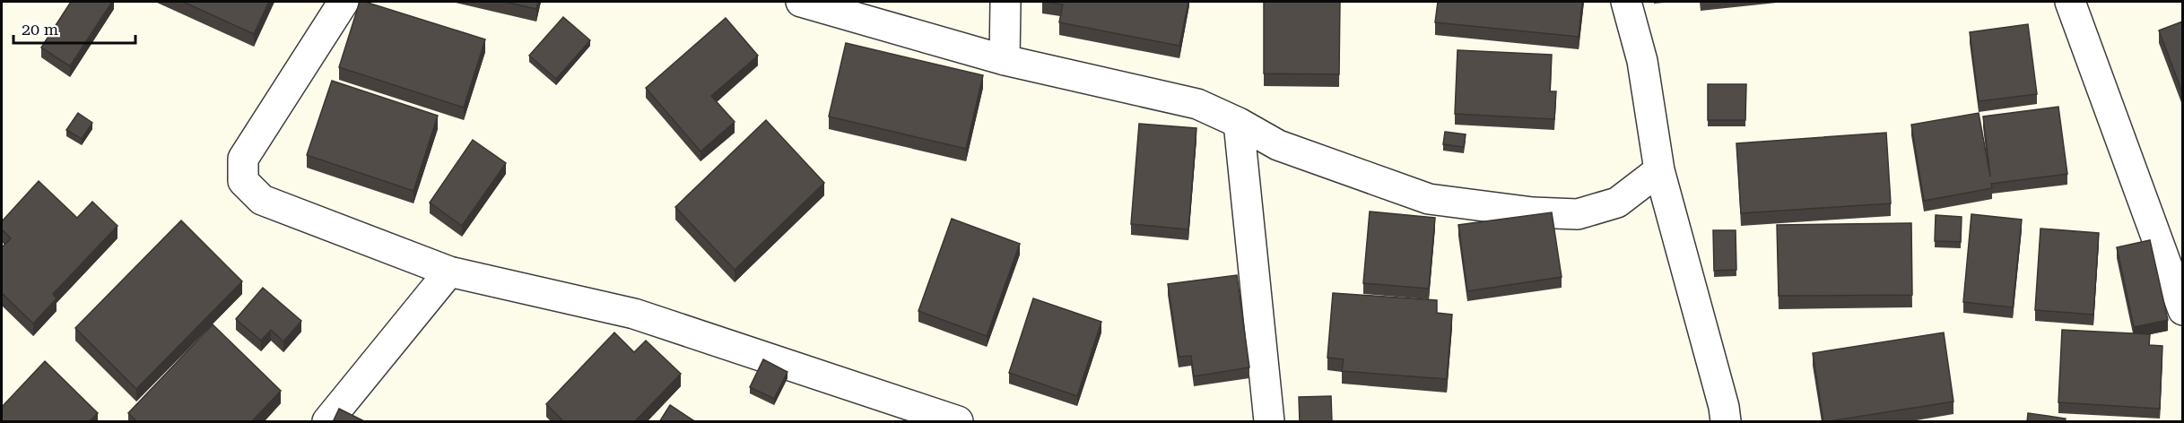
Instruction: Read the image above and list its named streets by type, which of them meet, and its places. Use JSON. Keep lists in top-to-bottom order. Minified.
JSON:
{"scale_bar":"20 m"}
